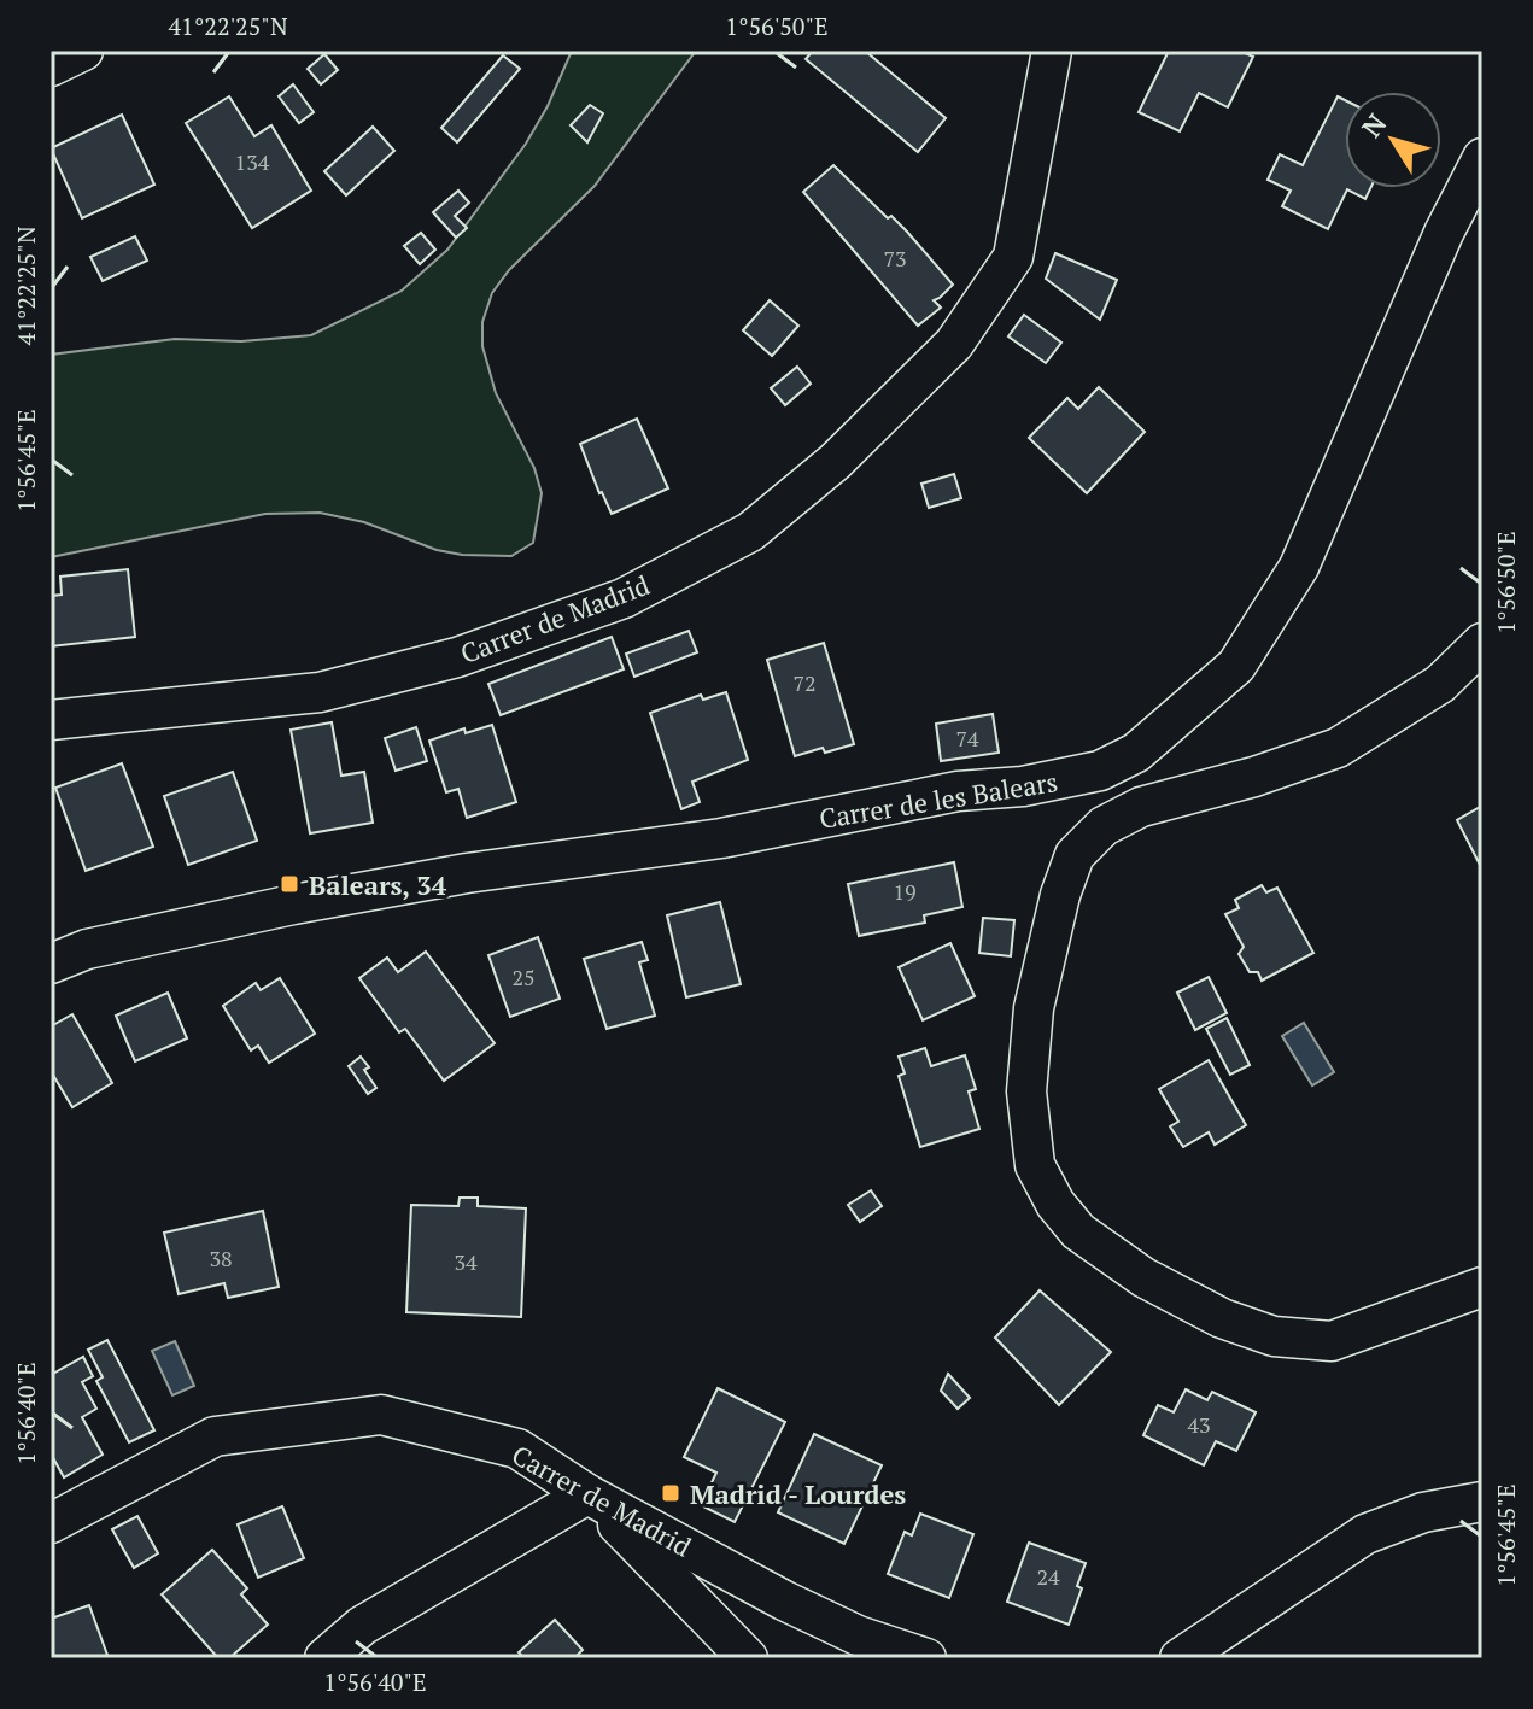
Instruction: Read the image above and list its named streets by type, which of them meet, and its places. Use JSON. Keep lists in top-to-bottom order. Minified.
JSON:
{"streets":{"street":["Carrer de Madrid","Carrer de les Balears"]},"places":{"transit":["Balears, 34","Madrid - Lourdes"]},"house_numbers":["134","73","72","74","19","25","38","34","43","24"],"north":"top left","coordinates":["41°22'25\"N","1°56'50\"E","1°56'45\"E","1°56'40\"E"]}
